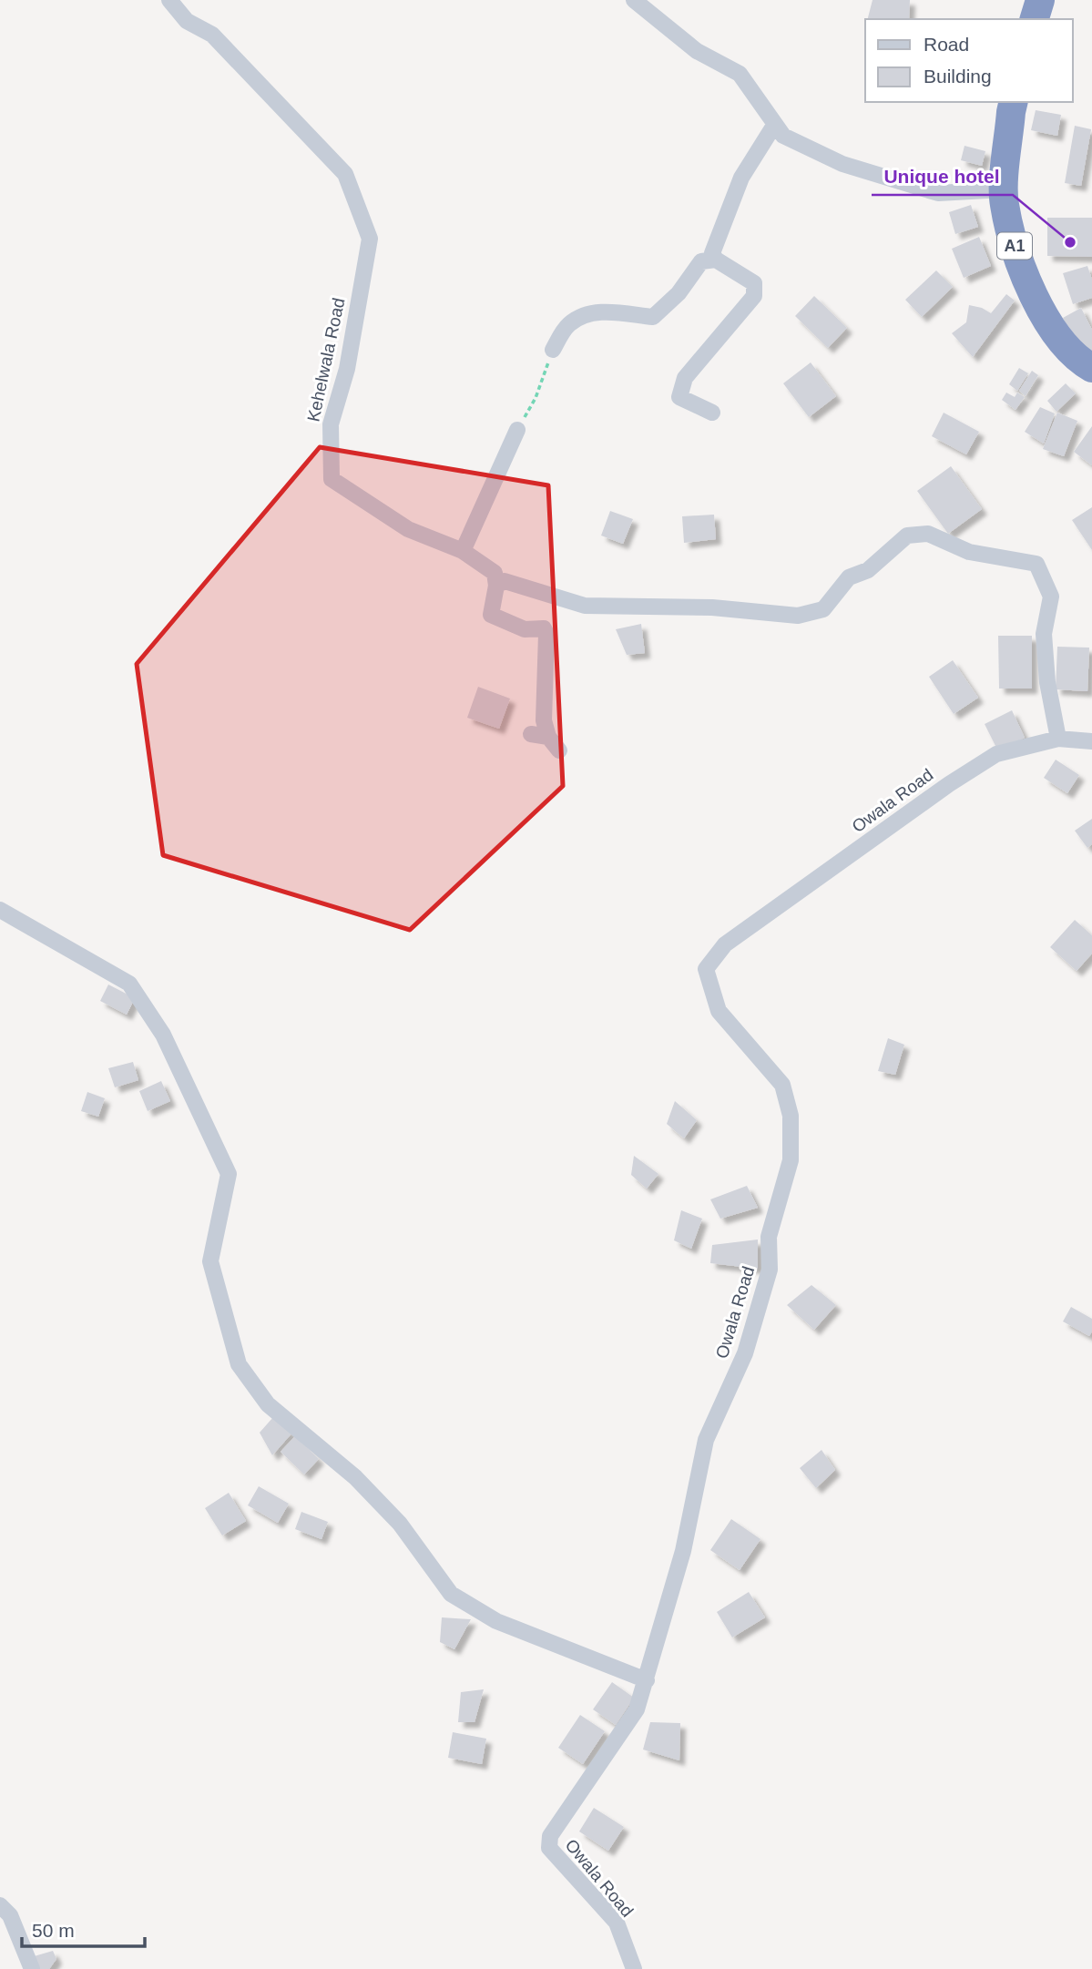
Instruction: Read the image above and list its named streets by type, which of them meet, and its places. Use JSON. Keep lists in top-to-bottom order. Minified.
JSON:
{"streets":{"highway":["A1"],"street":["Kehelwala Road","Owala Road"]},"places":["Unique hotel"],"legend":["Road","Building"],"scale_bar":"50 m"}
